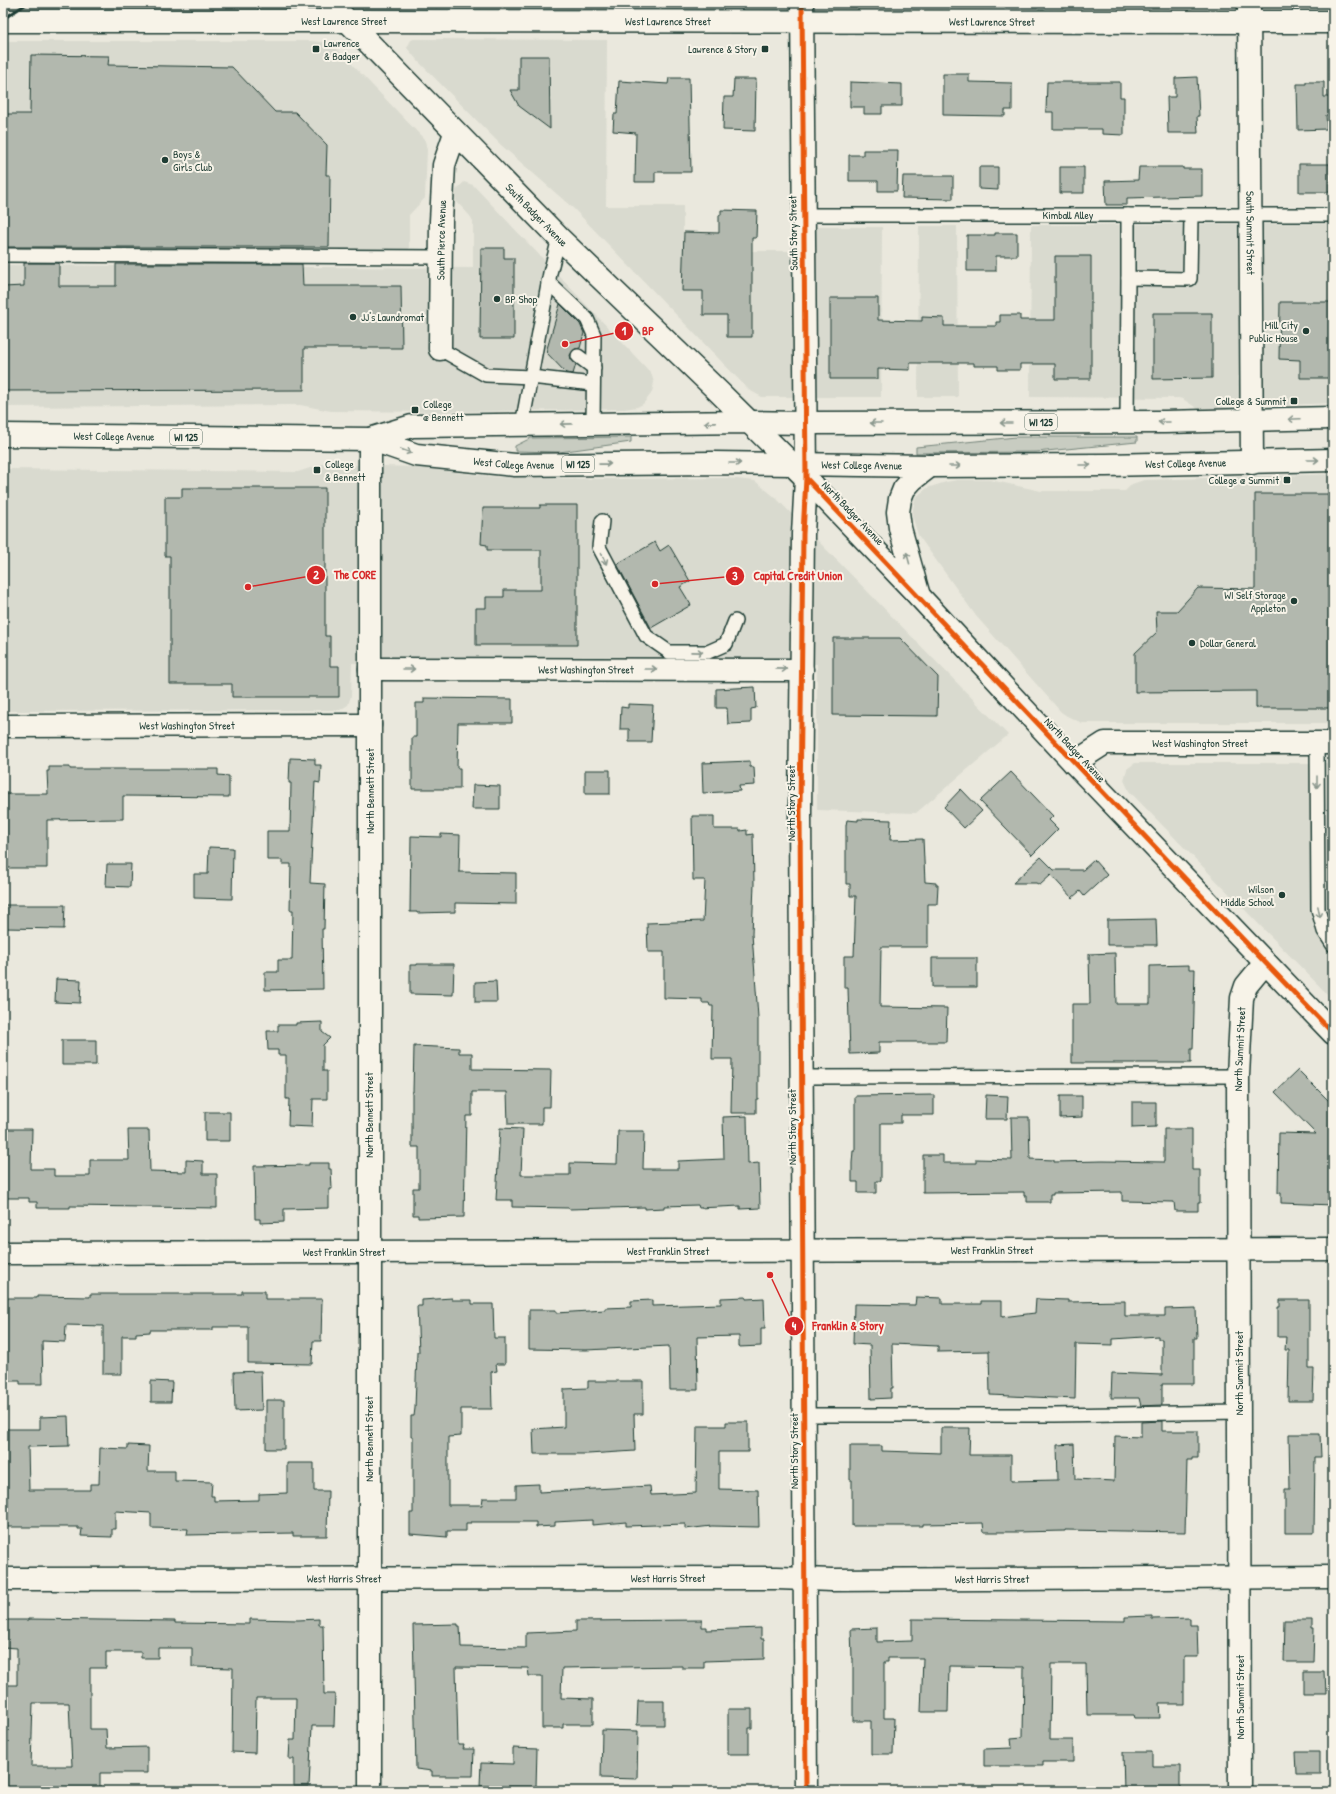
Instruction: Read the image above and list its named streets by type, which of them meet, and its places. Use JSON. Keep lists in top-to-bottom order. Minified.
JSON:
{"streets":{"street":["West Lawrence Street","South Badger Avenue","South Story Street","South Summit Street","South Pierce Avenue","WI 125","West College Avenue","North Badger Avenue","West Washington Street","North Bennett Street","North Story Street","North Summit Street","West Franklin Street","West Harris Street"],"lane":["Kimball Alley"]},"crossings":[["West Lawrence Street","South Badger Avenue"],["West Lawrence Street","South Story Street"],["West Lawrence Street","South Summit Street"],["South Badger Avenue","South Story Street"],["South Badger Avenue","South Pierce Avenue"],["South Badger Avenue","West College Avenue"],["South Badger Avenue","North Badger Avenue"],["South Badger Avenue","North Story Street"],["Kimball Alley","South Story Street"],["Kimball Alley","South Summit Street"],["South Story Street","West College Avenue"],["South Story Street","North Badger Avenue"],["South Story Street","North Story Street"],["South Summit Street","West College Avenue"],["West College Avenue","North Badger Avenue"],["West College Avenue","North Bennett Street"],["West College Avenue","North Story Street"],["North Badger Avenue","West Washington Street"],["North Badger Avenue","North Story Street"],["North Badger Avenue","North Summit Street"],["West Washington Street","North Bennett Street"],["West Washington Street","North Story Street"],["North Bennett Street","West Franklin Street"],["North Bennett Street","West Harris Street"],["North Story Street","West Franklin Street"],["North Story Street","West Harris Street"],["North Summit Street","West Franklin Street"],["North Summit Street","West Harris Street"]],"one_way":["West Washington Street"],"places":{"transit":["Lawrence & Badger","Lawrence & Story","College & Summit","College @ Bennett","College & Bennett","College @ Summit"],"other":["Boys & Girls Club","BP Shop","JJ's Laundromat","Mill City Public House","BP","Capital Credit Union","The CORE","WI Self Storage Appleton","Dollar General","Wilson Middle School","Franklin & Story"]}}
